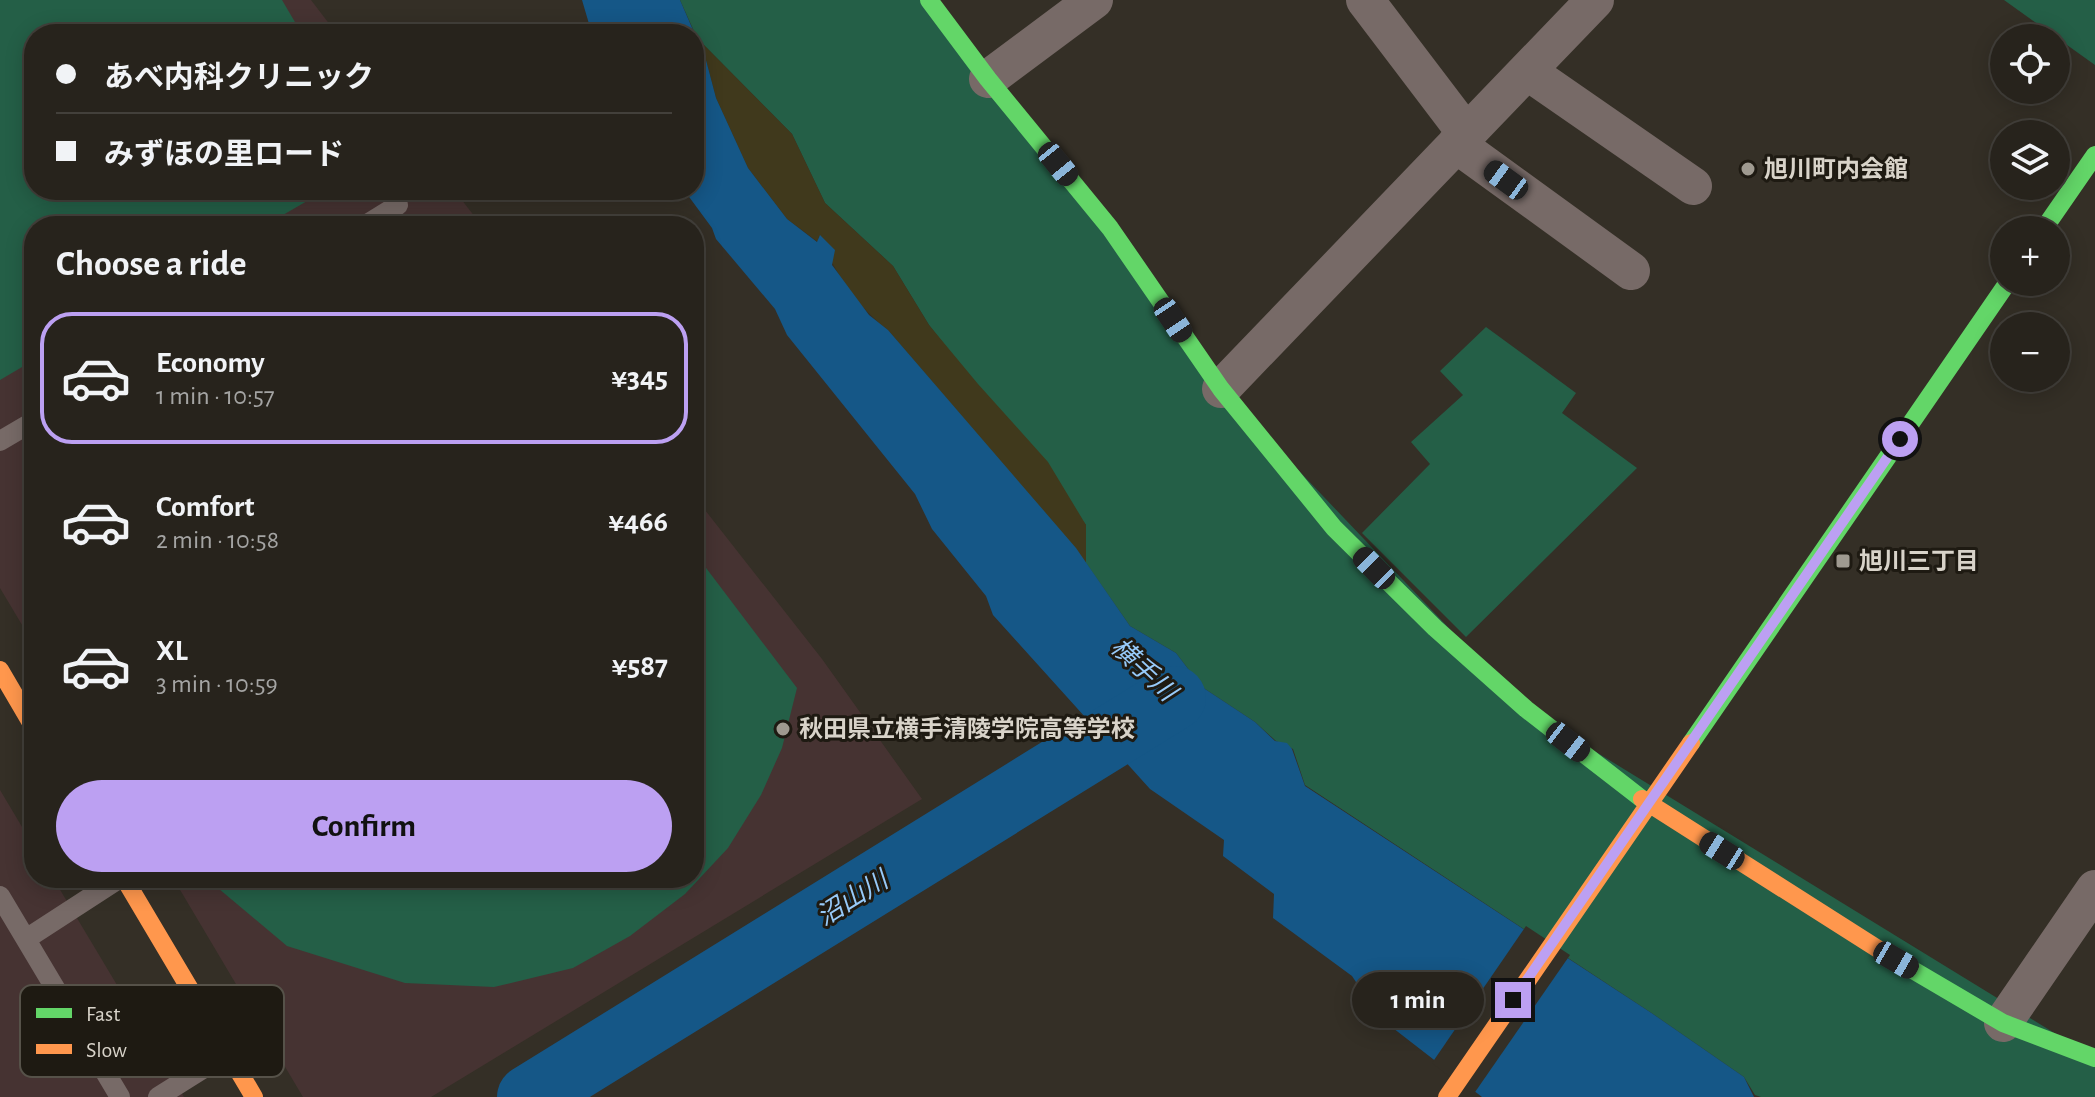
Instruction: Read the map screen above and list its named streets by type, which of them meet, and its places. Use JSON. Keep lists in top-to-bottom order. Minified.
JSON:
{"water":["横手川","沼山川"],"places":{"other":["旭川町内会館","秋田県立横手清陵学院高等学校"],"transit":["旭川三丁目"]},"legend":["Fast","Slow"],"page":{"map_buttons":["+","−"],"banner":["あべ内科クリニック","みずほの里ロード"],"heading":"Choose a ride","list":[{"name":"Economy","note":"1 min · 10:57","value":"¥345"},{"name":"Comfort","note":"2 min · 10:58","value":"¥466"},{"name":"XL","note":"3 min · 10:59","value":"¥587"}],"buttons":"Confirm","bubble":"1 min"}}
